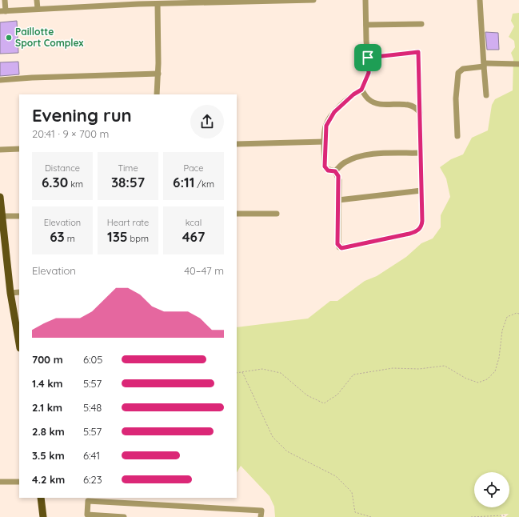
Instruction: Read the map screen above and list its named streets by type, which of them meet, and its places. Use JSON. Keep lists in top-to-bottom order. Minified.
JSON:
{"places":["Paillotte Sport Complex"],"page":{"heading":["Evening run","20:41 · 9 × 700 m"],"stats":[["Distance","6.30 km"],["Time","38:57"],["Pace","6:11 /km"],["Elevation","63 m"],["Heart rate","135 bpm"],["kcal","467"]],"chart":["Elevation","40–47 m"],"list":[{"name":"700 m","note":"6:05"},{"name":"1.4 km","note":"5:57"},{"name":"2.1 km","note":"5:48"},{"name":"2.8 km","note":"5:57"},{"name":"3.5 km","note":"6:41"},{"name":"4.2 km","note":"6:23"}]}}
